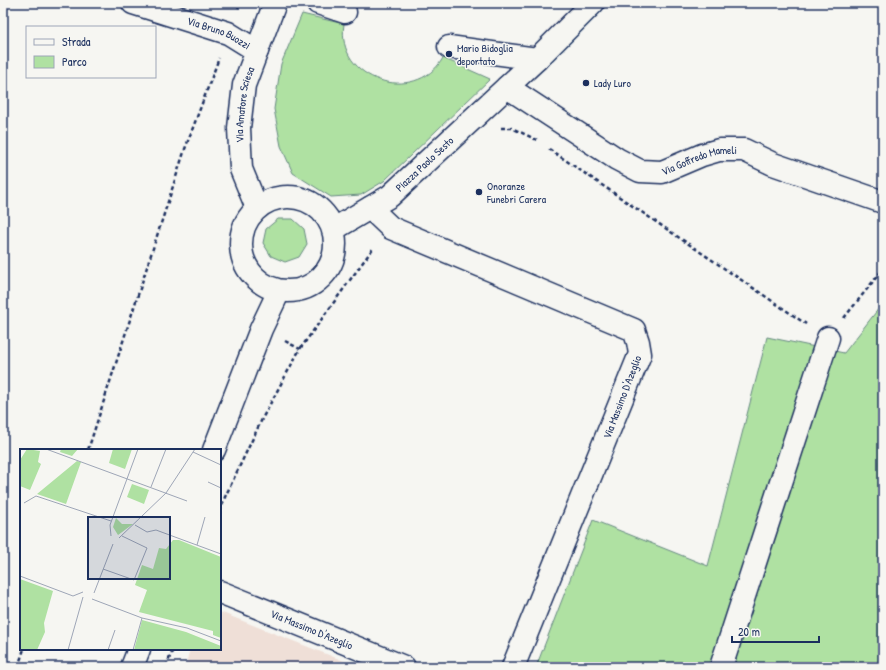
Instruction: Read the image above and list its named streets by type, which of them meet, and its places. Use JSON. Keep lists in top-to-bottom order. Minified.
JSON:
{"streets":{"street":["Via Bruno Buozzi","Via Amatore Sciesa","Via Goffredo Mameli","Piazza Paolo Sesto","Via Massimo D'Azeglio"]},"crossings":[["Via Bruno Buozzi","Via Amatore Sciesa"],["Via Amatore Sciesa","Piazza Paolo Sesto"],["Via Goffredo Mameli","Piazza Paolo Sesto"],["Piazza Paolo Sesto","Via Massimo D'Azeglio"]],"places":["Mario Bidoglia deportato","Lady Luro","Onoranze Funebri Carera"],"legend":["Strada","Parco"],"scale_bar":"20 m"}
